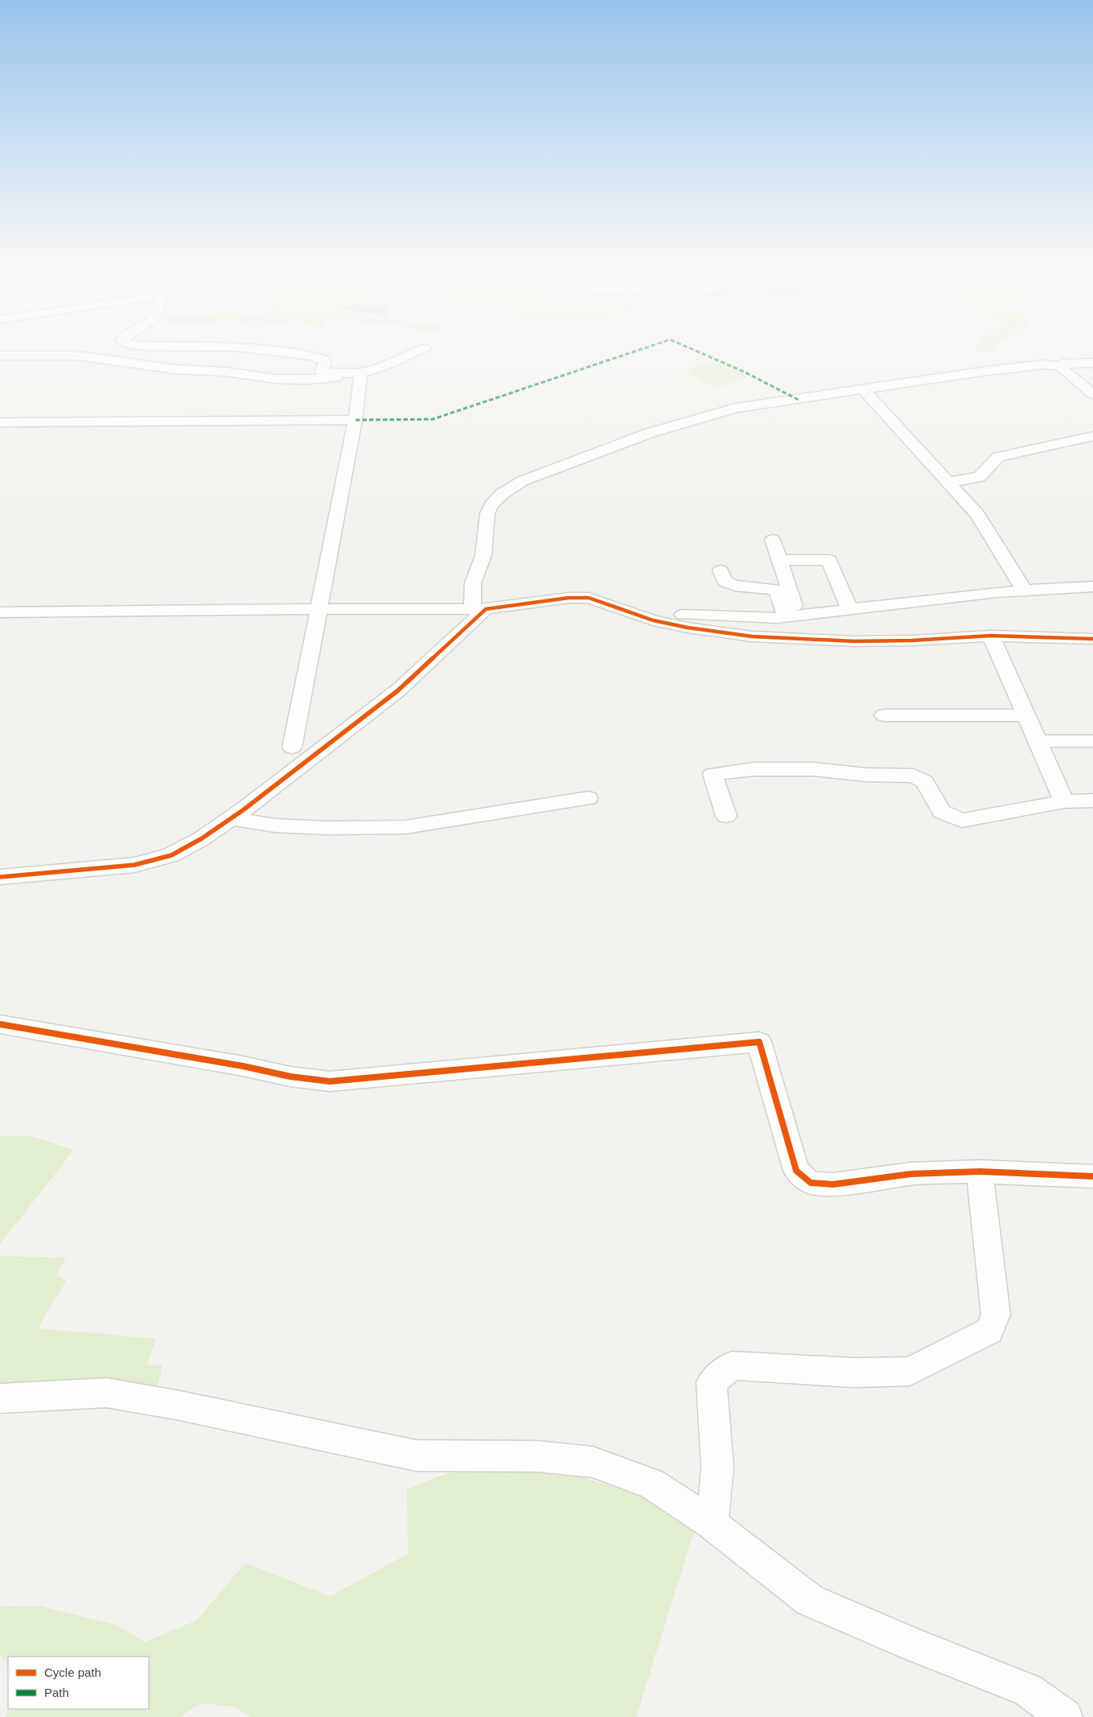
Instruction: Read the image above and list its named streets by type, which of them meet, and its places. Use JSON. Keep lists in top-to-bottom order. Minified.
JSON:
{"legend":["Cycle path","Path"]}
